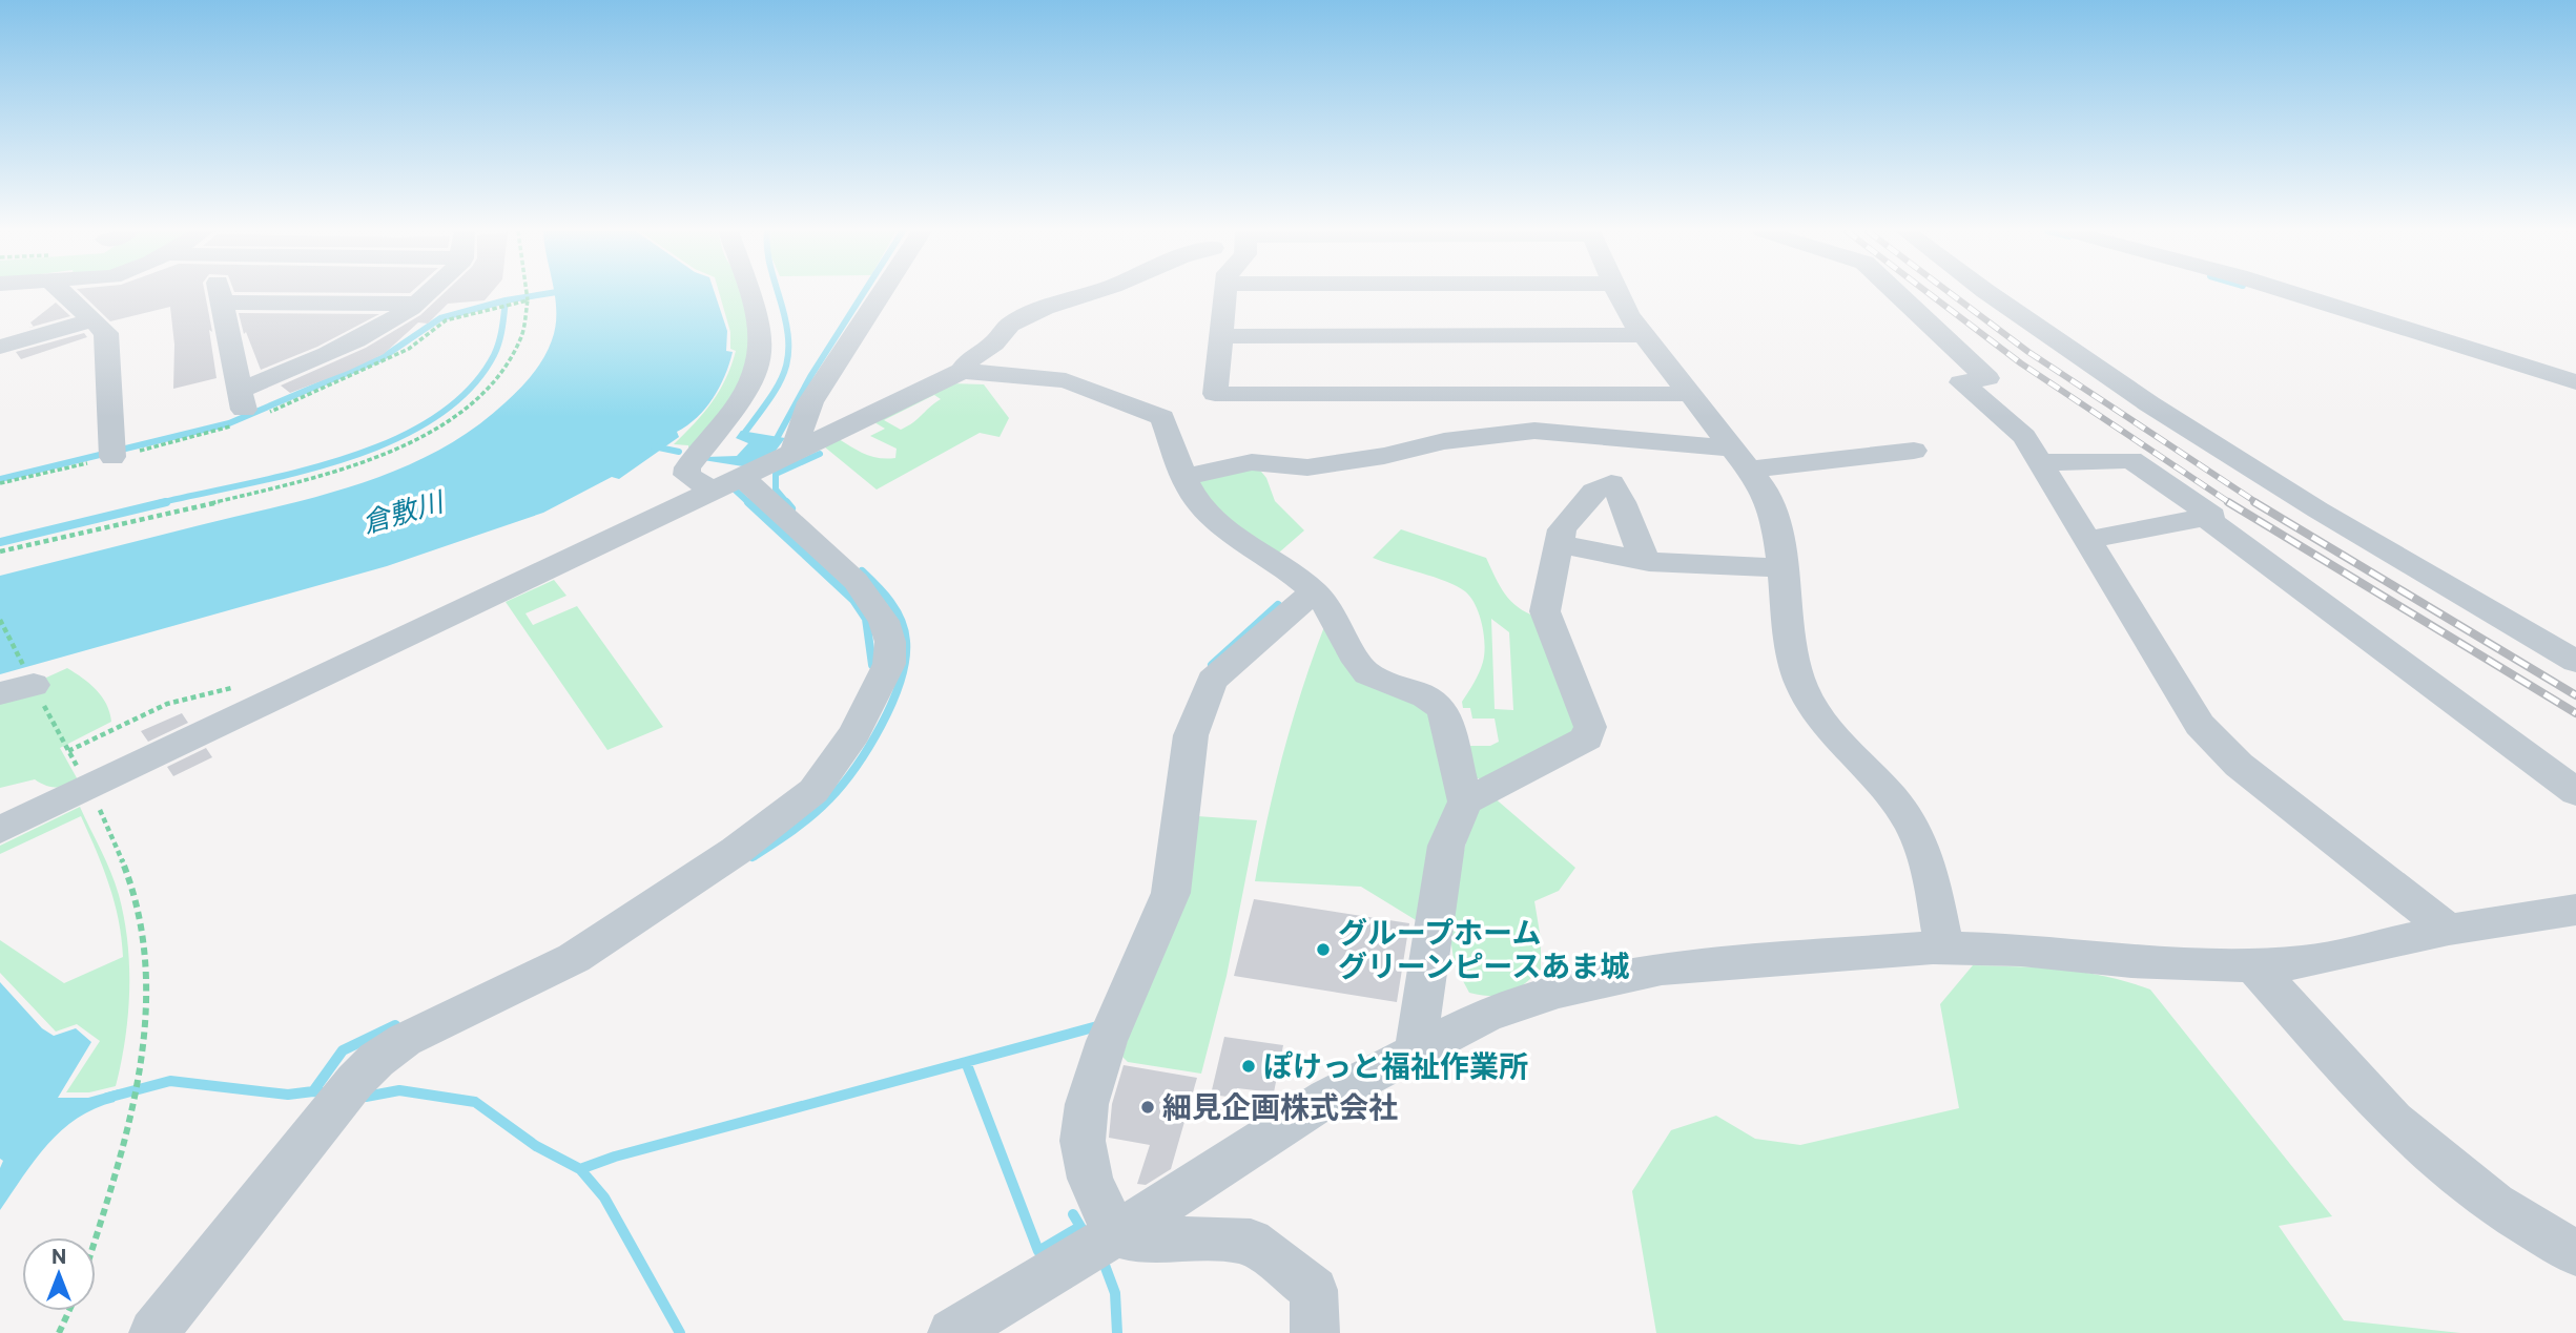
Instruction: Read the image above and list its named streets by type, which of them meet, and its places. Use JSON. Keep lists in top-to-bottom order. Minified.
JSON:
{"water":["倉敷川"],"places":["グループホーム グリーンピースあま城","ぽけっと福祉作業所","細見企画株式会社"],"north":"top"}
